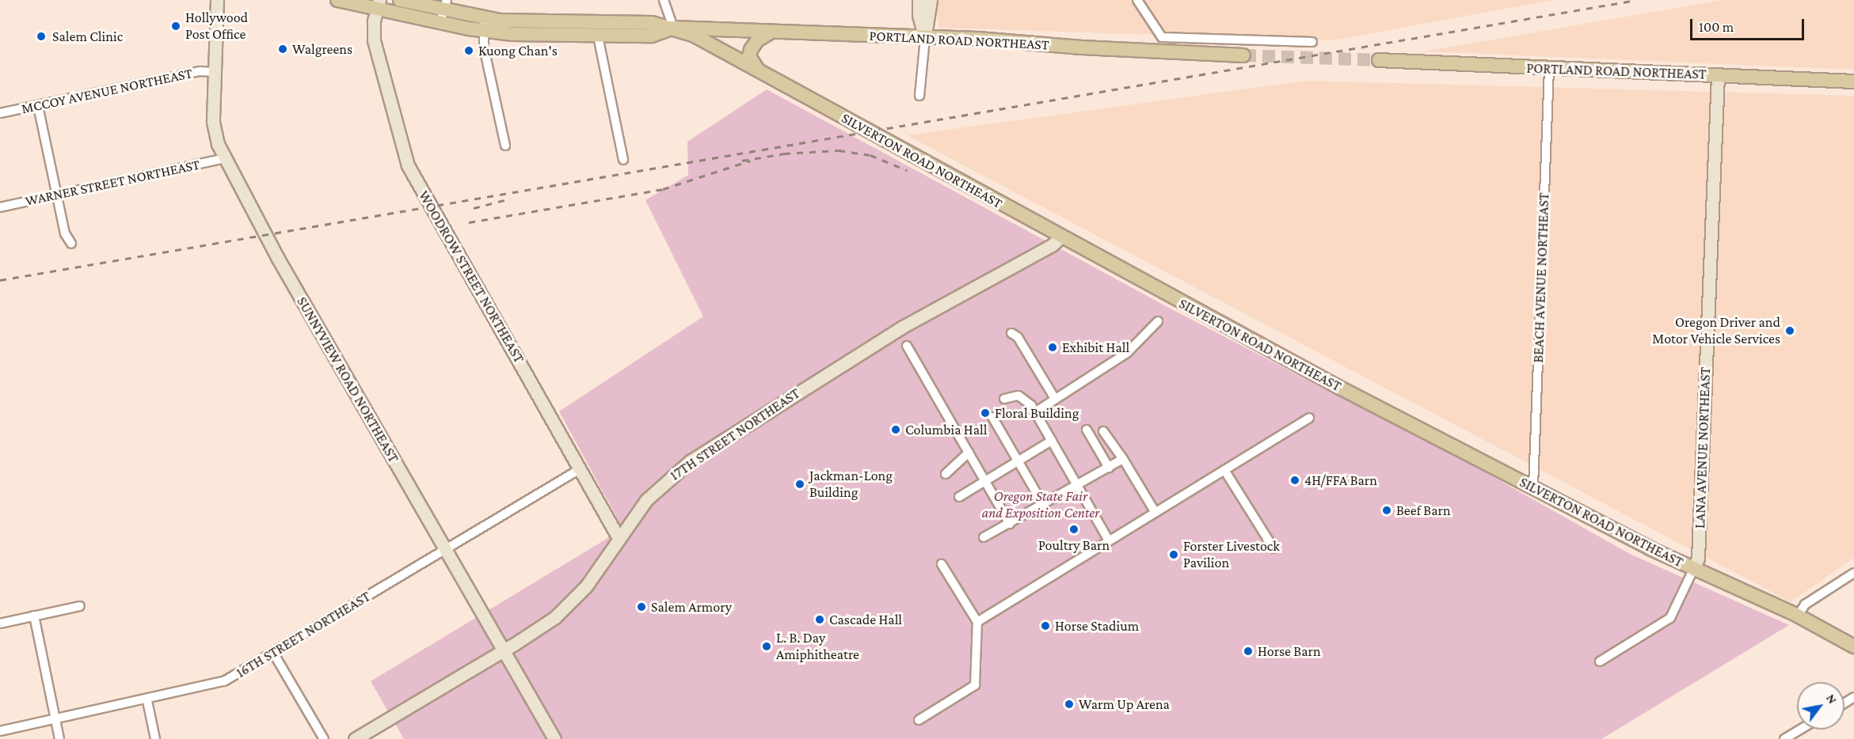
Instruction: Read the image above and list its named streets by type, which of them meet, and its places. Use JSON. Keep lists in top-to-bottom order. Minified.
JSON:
{"streets":{"main road":["PORTLAND ROAD NORTHEAST","SILVERTON ROAD NORTHEAST","WOODROW STREET NORTHEAST","SUNNYVIEW ROAD NORTHEAST","17TH STREET NORTHEAST","LANA AVENUE NORTHEAST"],"street":["MCCOY AVENUE NORTHEAST","WARNER STREET NORTHEAST","BEACH AVENUE NORTHEAST","16TH STREET NORTHEAST"]},"crossings":[["PORTLAND ROAD NORTHEAST","SILVERTON ROAD NORTHEAST"],["PORTLAND ROAD NORTHEAST","BEACH AVENUE NORTHEAST"],["PORTLAND ROAD NORTHEAST","LANA AVENUE NORTHEAST"],["MCCOY AVENUE NORTHEAST","SUNNYVIEW ROAD NORTHEAST"],["SILVERTON ROAD NORTHEAST","BEACH AVENUE NORTHEAST"],["SILVERTON ROAD NORTHEAST","17TH STREET NORTHEAST"],["SILVERTON ROAD NORTHEAST","LANA AVENUE NORTHEAST"],["WARNER STREET NORTHEAST","SUNNYVIEW ROAD NORTHEAST"],["WOODROW STREET NORTHEAST","17TH STREET NORTHEAST"],["WOODROW STREET NORTHEAST","16TH STREET NORTHEAST"],["SUNNYVIEW ROAD NORTHEAST","17TH STREET NORTHEAST"],["SUNNYVIEW ROAD NORTHEAST","16TH STREET NORTHEAST"]],"parks":["Oregon State Fair and Exposition Center"],"places":["Hollywood Post Office","Salem Clinic","Walgreens","Kuong Chan's","Oregon Driver and Motor Vehicle Services","Exhibit Hall","Floral Building","Columbia Hall","4H/FFA Barn","Jackman-Long Building","Beef Barn","Poultry Barn","Forster Livestock Pavilion","Salem Armory","Cascade Hall","Horse Stadium","L. B. Day Amiphitheatre","Horse Barn","Warm Up Arena"],"scale_bar":"100 m","north":"top right"}
